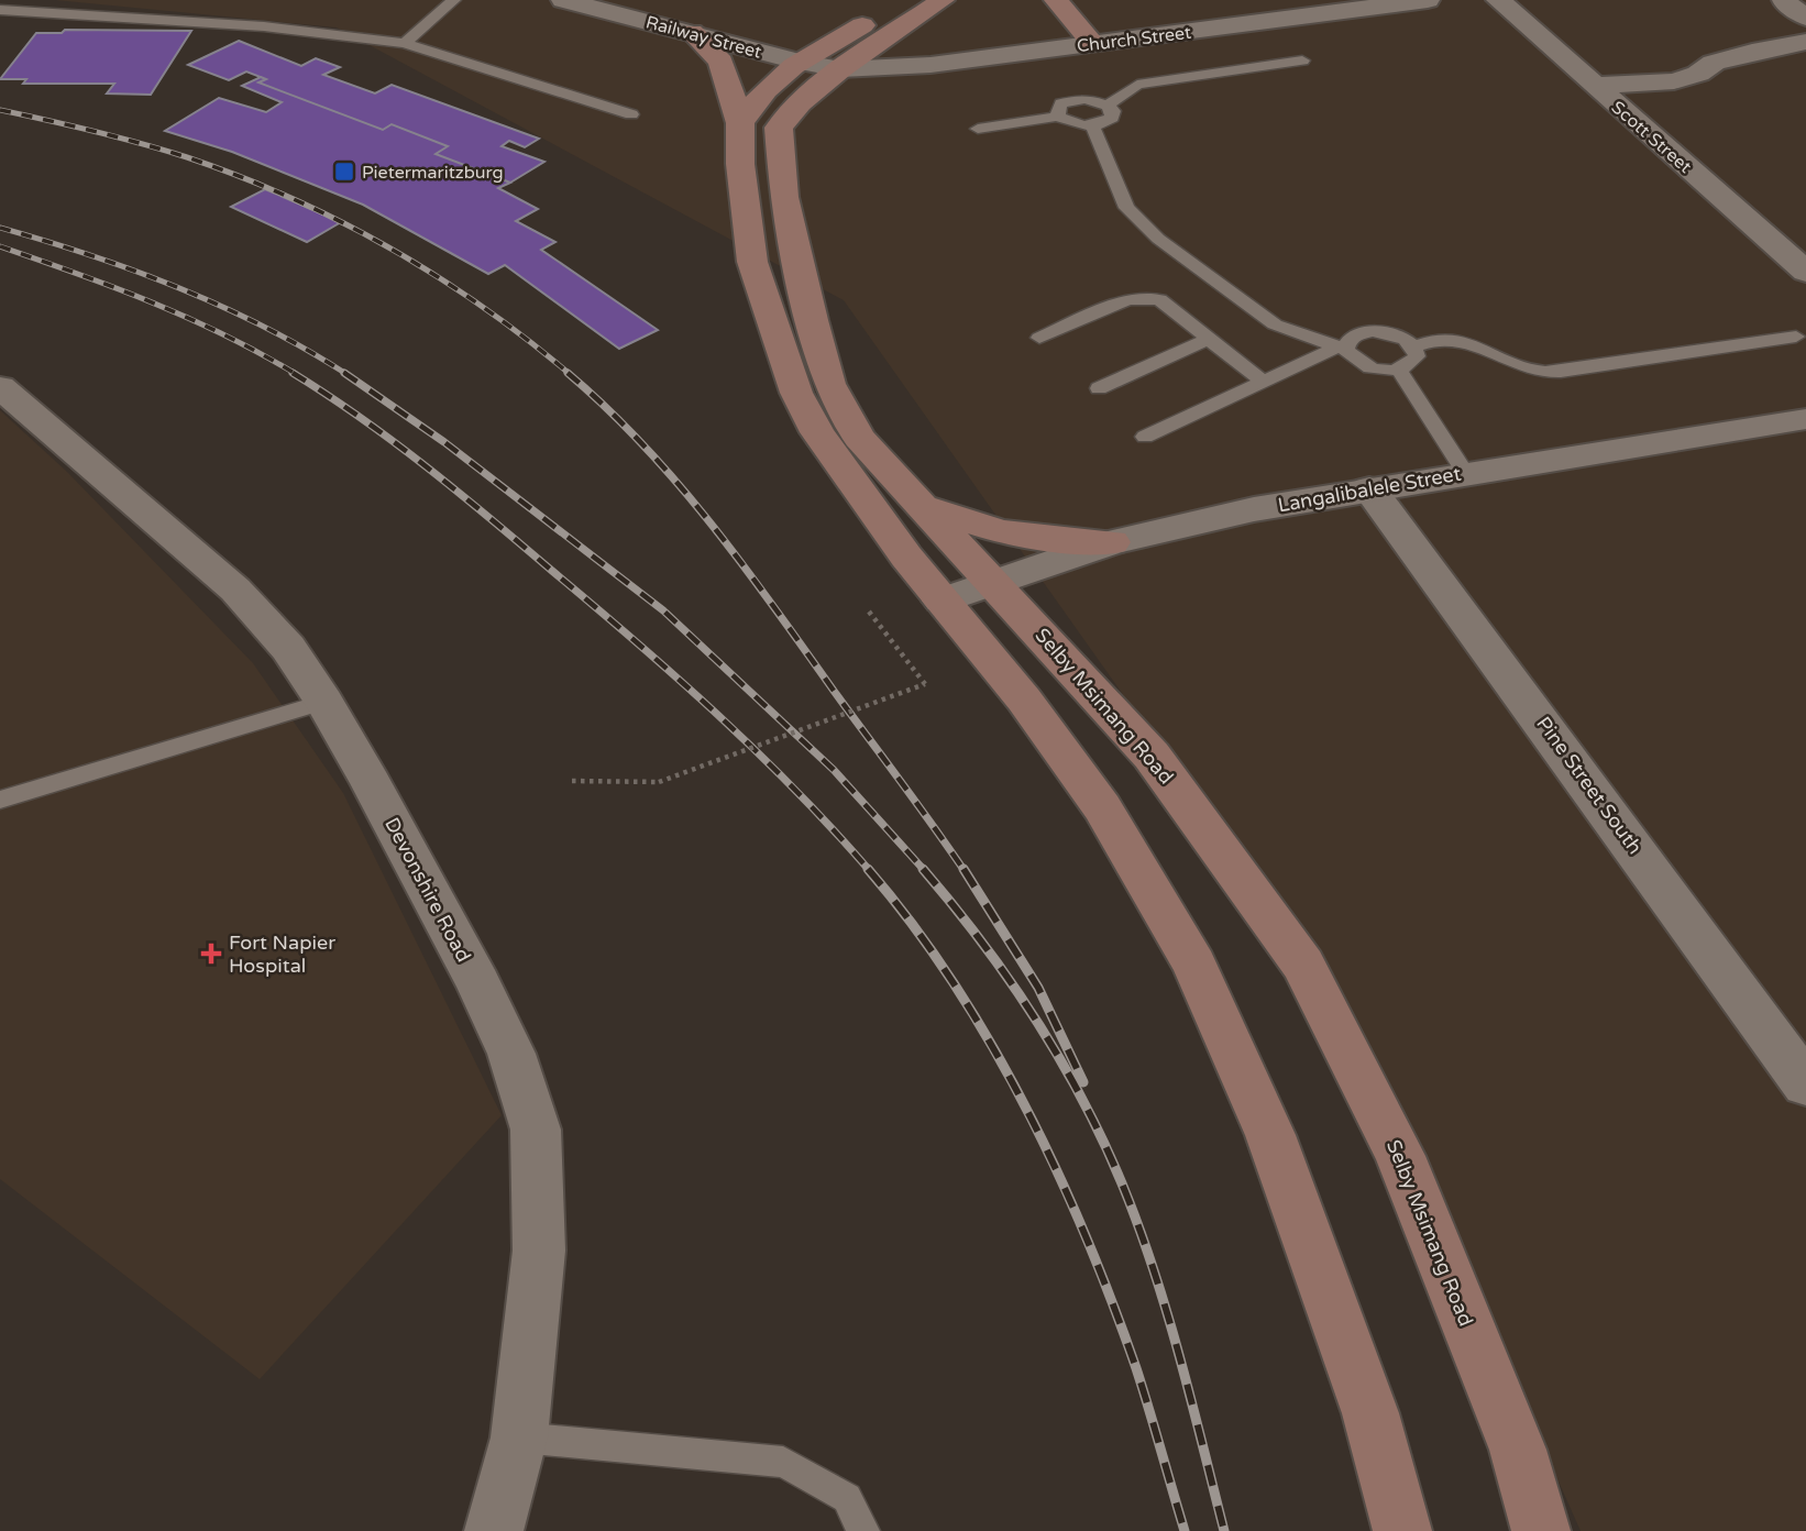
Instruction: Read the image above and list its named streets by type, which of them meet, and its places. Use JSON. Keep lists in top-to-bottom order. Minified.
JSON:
{"streets":{"main road":["Selby Msimang Road"],"street":["Railway Street","Church Street","Scott Street","Langalibalele Street","Pine Street South","Devonshire Road"]},"crossings":[["Railway Street","Church Street"],["Railway Street","Selby Msimang Road"],["Church Street","Selby Msimang Road"],["Langalibalele Street","Selby Msimang Road"],["Langalibalele Street","Pine Street South"]],"places":{"transit":["Pietermaritzburg"],"health":["Fort Napier Hospital"]}}
